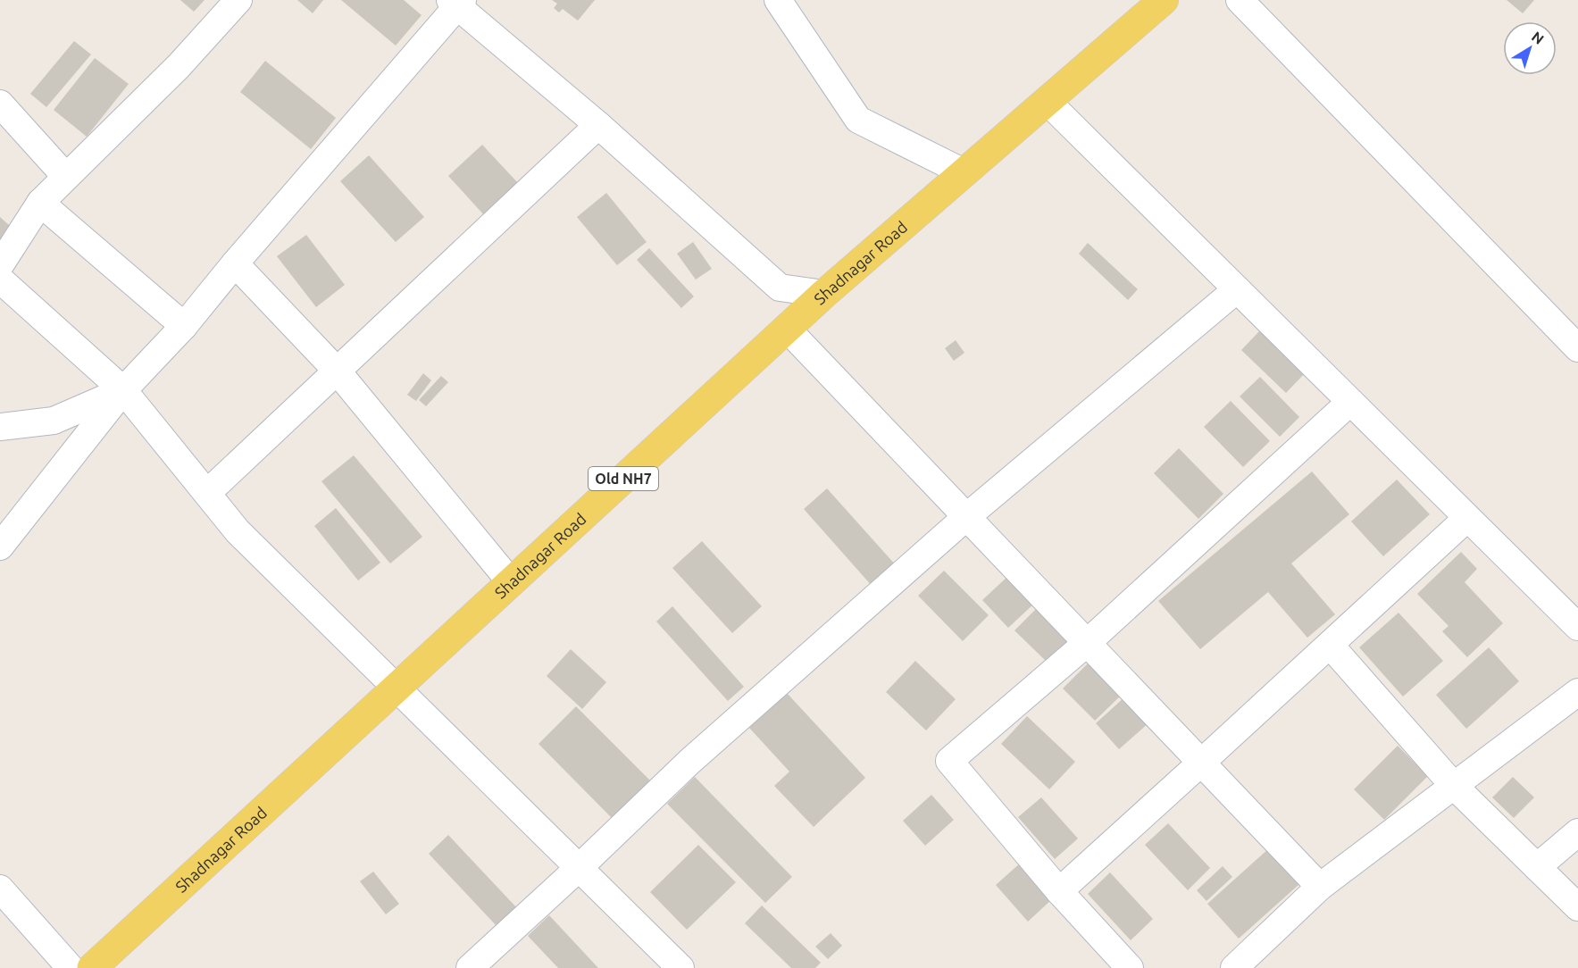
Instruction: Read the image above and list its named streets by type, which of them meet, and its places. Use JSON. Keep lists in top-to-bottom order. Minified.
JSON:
{"streets":{"main road":["Shadnagar Road","Old NH7"]},"north":"top right"}
